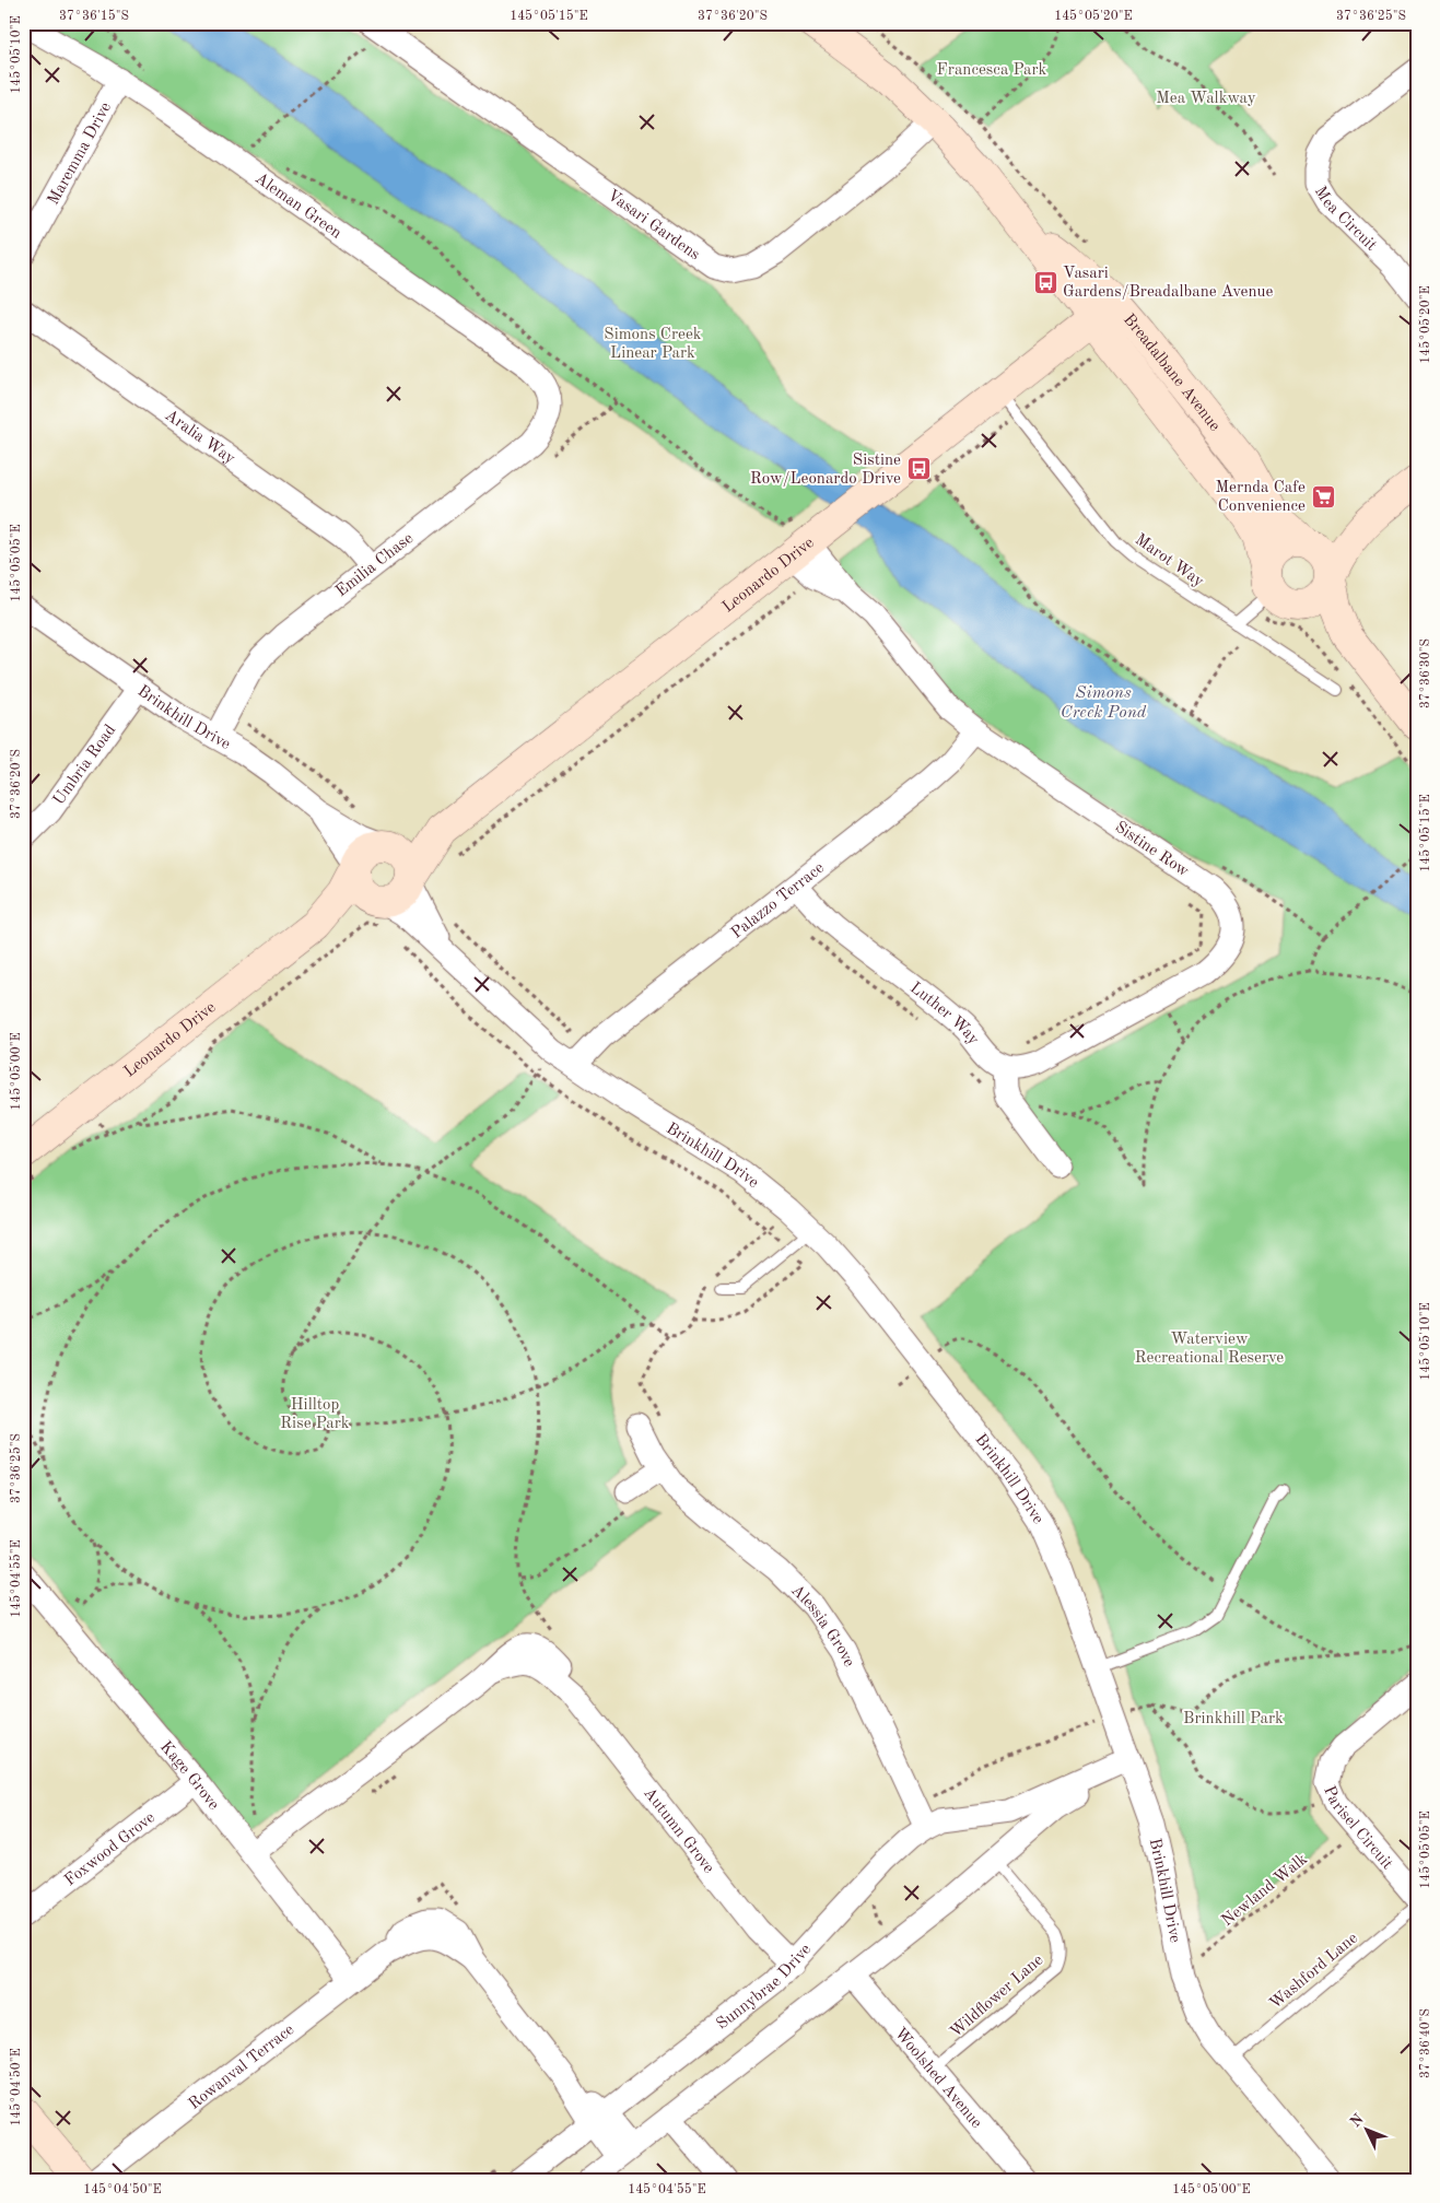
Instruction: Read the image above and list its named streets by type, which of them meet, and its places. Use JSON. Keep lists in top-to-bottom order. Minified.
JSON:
{"streets":{"street":["Maremma Drive","Aleman Green","Mea Circuit","Vasari Gardens","Breadalbane Avenue","Aralia Way","Emilia Chase","Leonardo Drive","Brinkhill Drive","Umbria Road","Sistine Row","Palazzo Terrace","Luther Way","Alessia Grove","Kage Grove","Parisel Circuit","Autumn Grove","Foxwood Grove","Sunnybrae Drive","Rowanval Terrace","Woolshed Avenue"],"lane":["Marot Way","Washford Lane","Wildflower Lane"],"path":["Newland Walk"]},"crossings":[["Maremma Drive","Aleman Green"],["Aleman Green","Emilia Chase"],["Vasari Gardens","Breadalbane Avenue"],["Breadalbane Avenue","Leonardo Drive"],["Aralia Way","Emilia Chase"],["Marot Way","Leonardo Drive"],["Emilia Chase","Brinkhill Drive"],["Leonardo Drive","Brinkhill Drive"],["Leonardo Drive","Sistine Row"],["Brinkhill Drive","Umbria Road"],["Brinkhill Drive","Palazzo Terrace"],["Brinkhill Drive","Washford Lane"],["Brinkhill Drive","Sunnybrae Drive"],["Sistine Row","Palazzo Terrace"],["Sistine Row","Luther Way"],["Palazzo Terrace","Luther Way"],["Alessia Grove","Sunnybrae Drive"],["Kage Grove","Autumn Grove"],["Kage Grove","Foxwood Grove"],["Kage Grove","Rowanval Terrace"],["Autumn Grove","Sunnybrae Drive"],["Sunnybrae Drive","Rowanval Terrace"],["Wildflower Lane","Woolshed Avenue"]],"water":["Simons Creek Pond"],"parks":["Francesca Park","Mea Walkway","Simons Creek Linear Park","Waterview Recreational Reserve","Hilltop Rise Park","Brinkhill Park"],"places":{"bus stop":["Vasari Gardens/Breadalbane Avenue","Sistine Row/Leonardo Drive"],"supermarket":["Mernda Cafe Convenience"]},"north":"top left","coordinates":["37°36'15\"S","145°05'15\"E","37°36'20\"S","145°05'20\"E","37°36'25\"S","145°05'10\"E","145°05'05\"E","37°36'30\"S","145°05'00\"E","145°04'55\"E","37°36'40\"S","145°04'50\"E"]}
